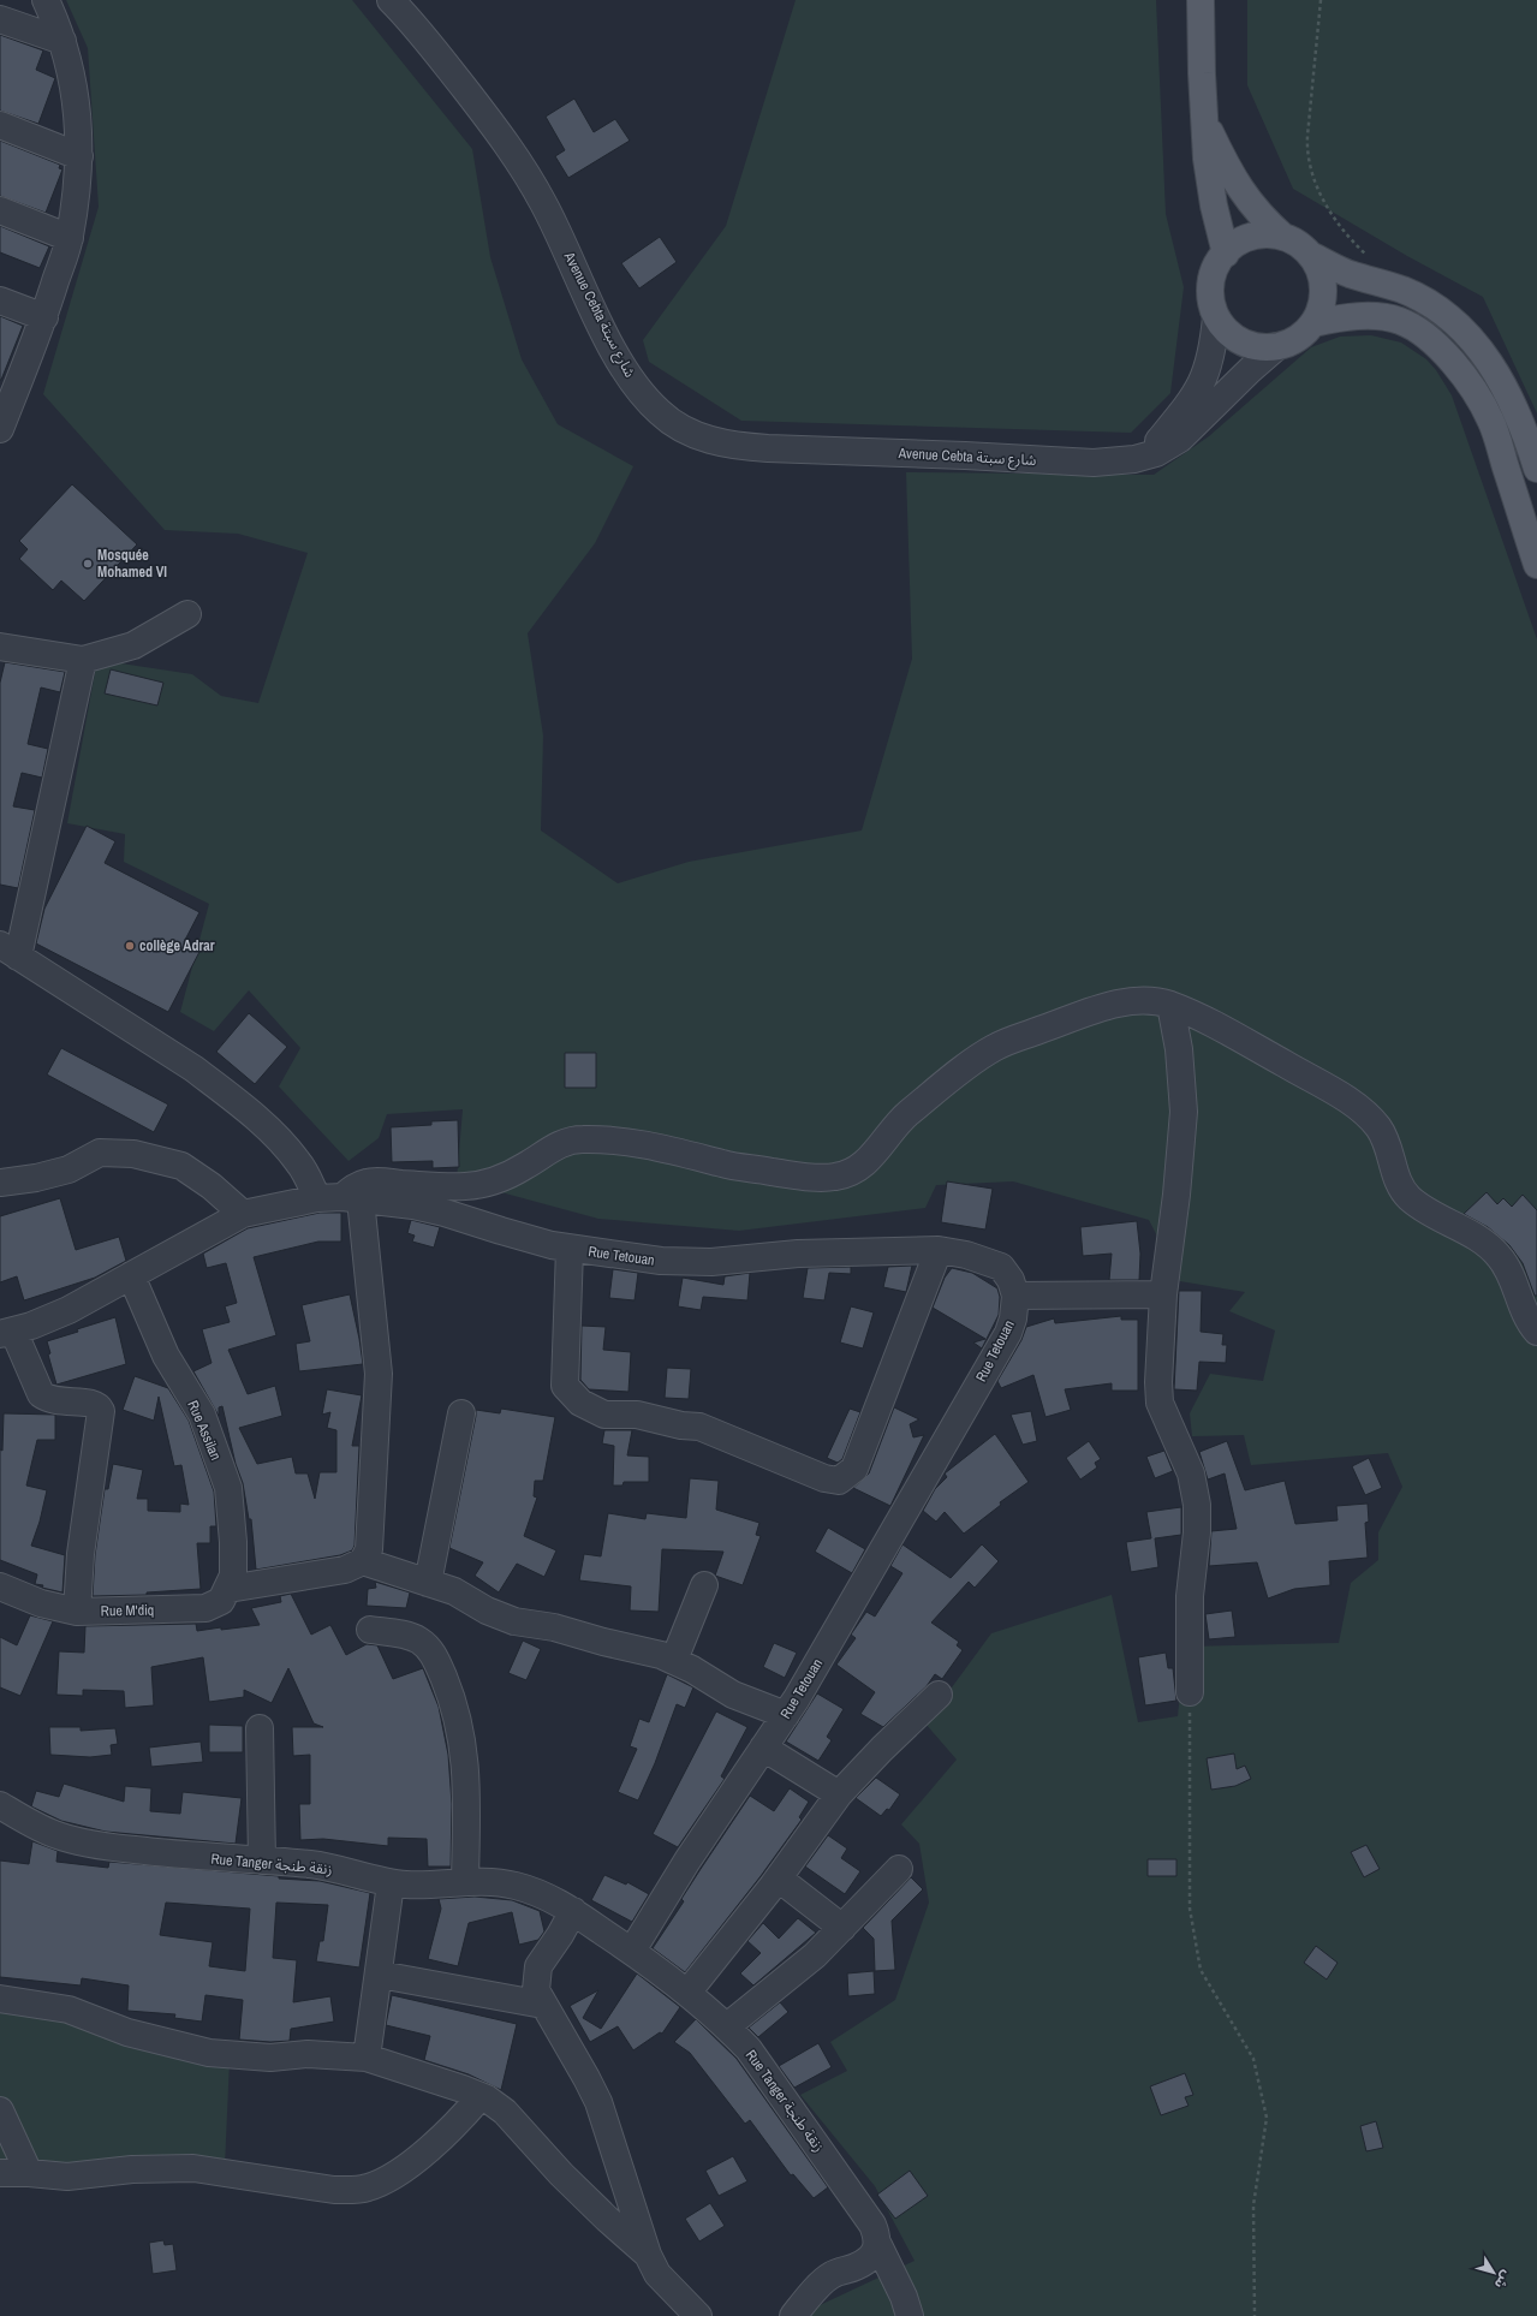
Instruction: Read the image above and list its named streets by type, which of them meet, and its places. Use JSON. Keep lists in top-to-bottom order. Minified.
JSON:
{"streets":{"street":["Avenue Cebta شارع سبتة","Rue Tetouan","Rue Assilan","Rue M'diq","Rue Tanger زنقة طنجة"]},"crossings":[["Rue Tetouan","Rue Tanger زنقة طنجة"],["Rue Assilan","Rue M'diq"]],"places":["Mosquée Mohamed VI","collège Adrar"],"north":"bottom right"}
